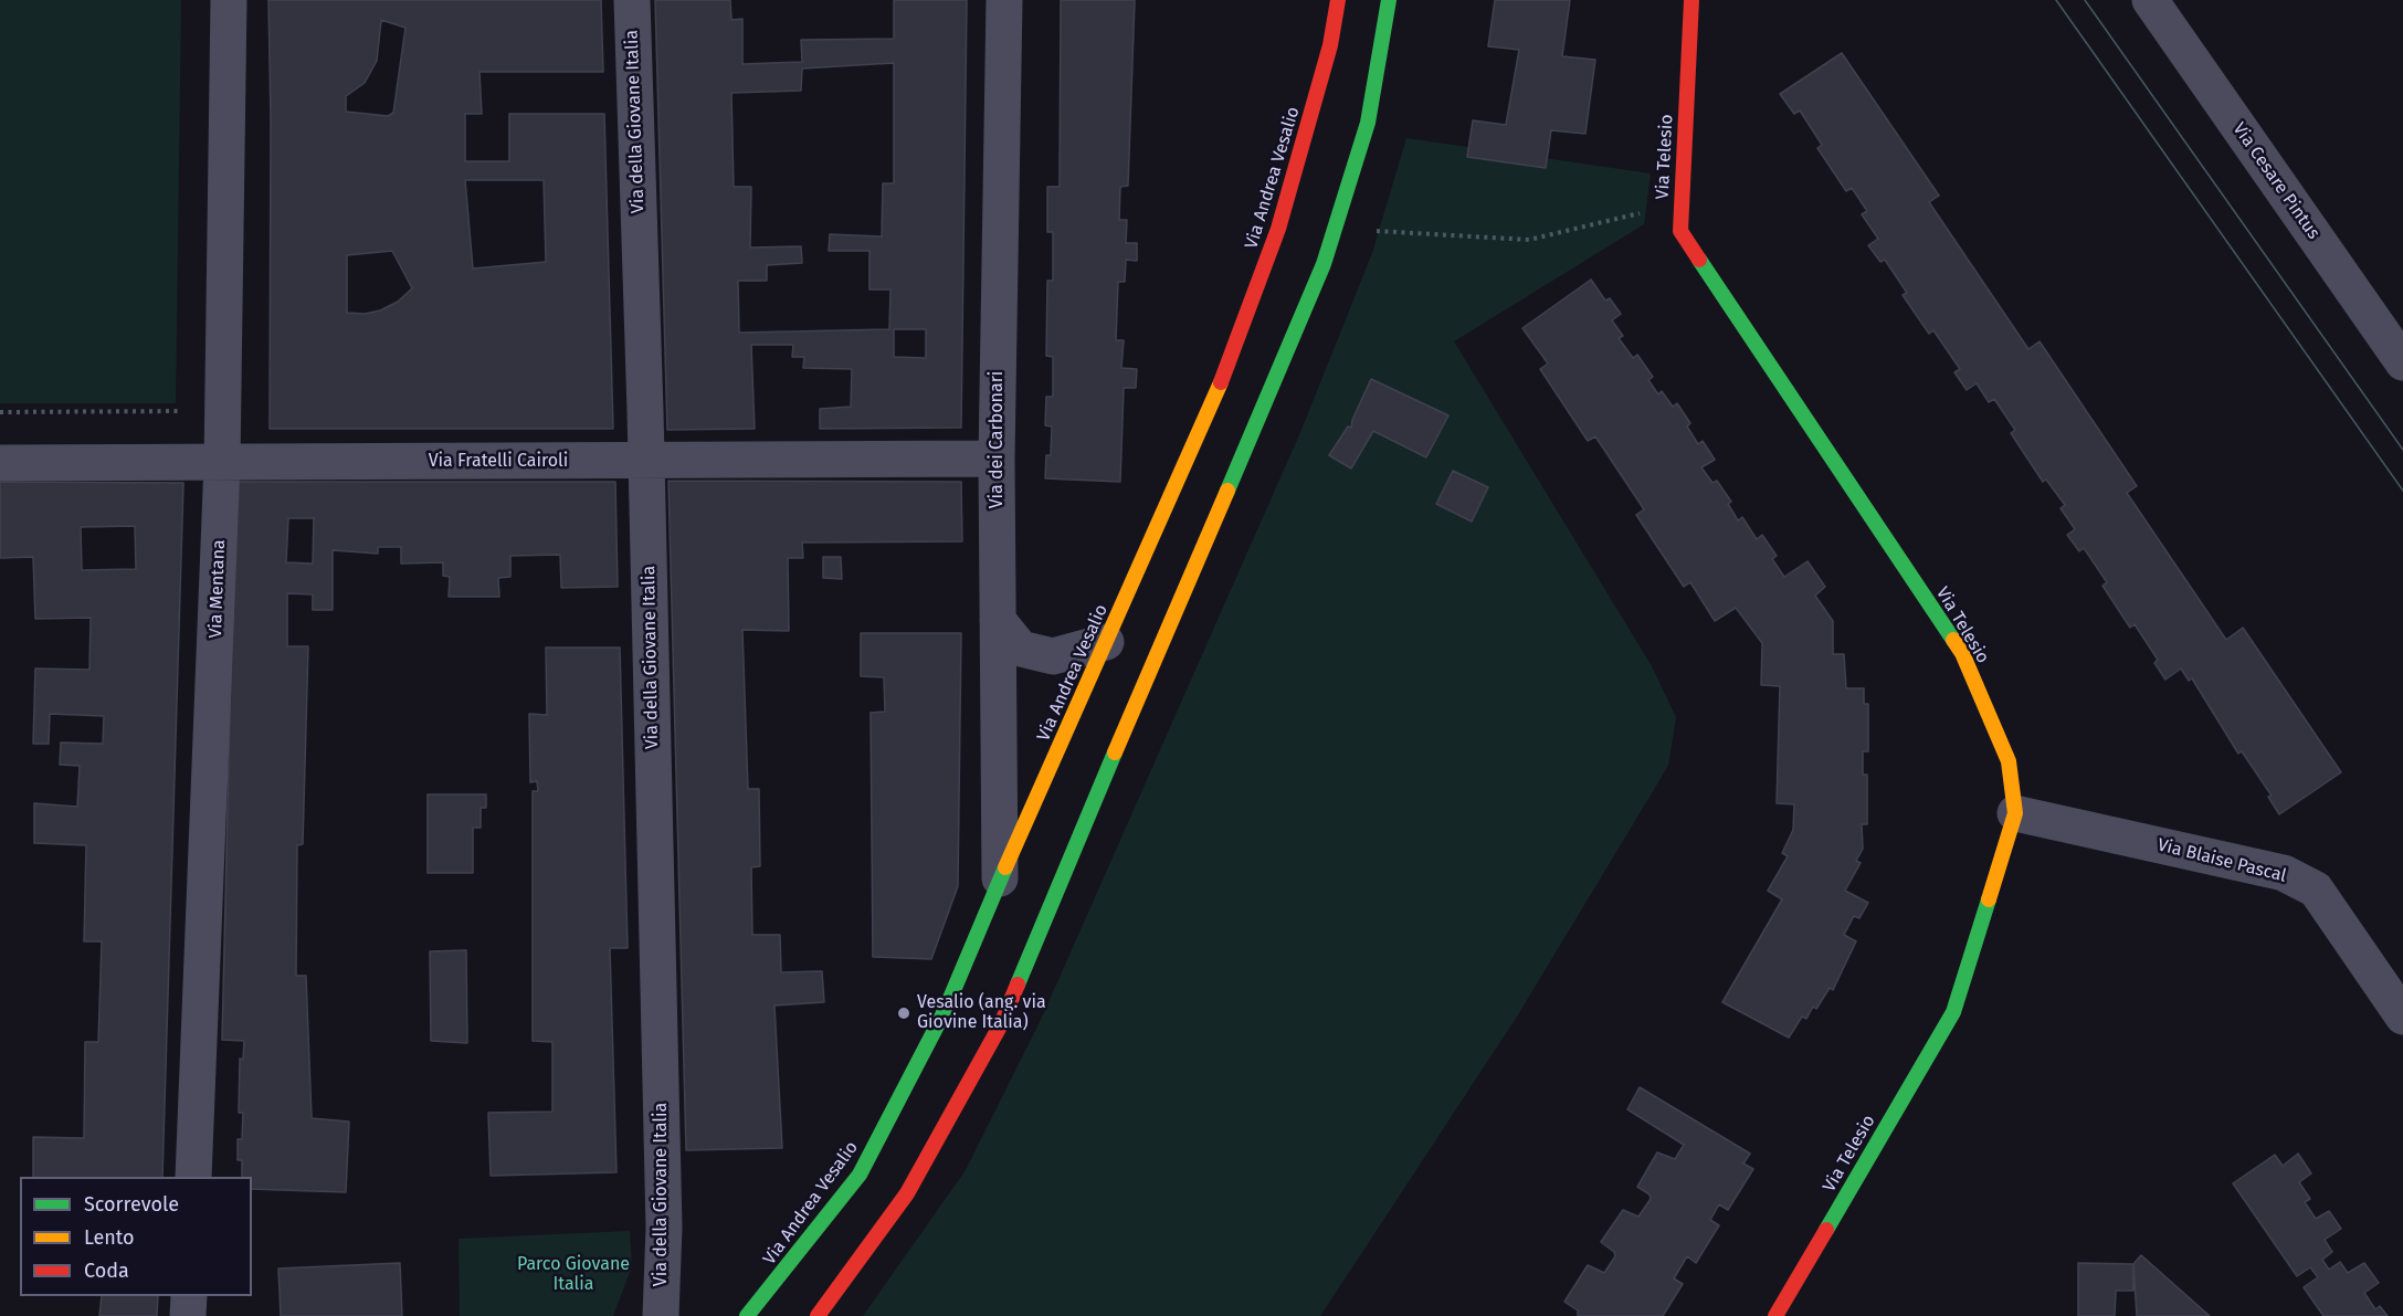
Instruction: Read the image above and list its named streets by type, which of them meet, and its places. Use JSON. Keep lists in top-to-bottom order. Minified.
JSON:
{"streets":{"main road":["Via Telesio","Via Andrea Vesalio"],"street":["Via della Giovane Italia","Via Cesare Pintus","Via dei Carbonari","Via Fratelli Cairoli","Via Mentana","Via Blaise Pascal"]},"crossings":[["Via della Giovane Italia","Via Fratelli Cairoli"],["Via Telesio","Via Blaise Pascal"],["Via Andrea Vesalio","Via dei Carbonari"],["Via dei Carbonari","Via Fratelli Cairoli"],["Via Fratelli Cairoli","Via Mentana"]],"parks":["Parco Giovane Italia"],"places":["Vesalio (ang. via Giovine Italia)"],"legend":["Scorrevole","Lento","Coda"]}
